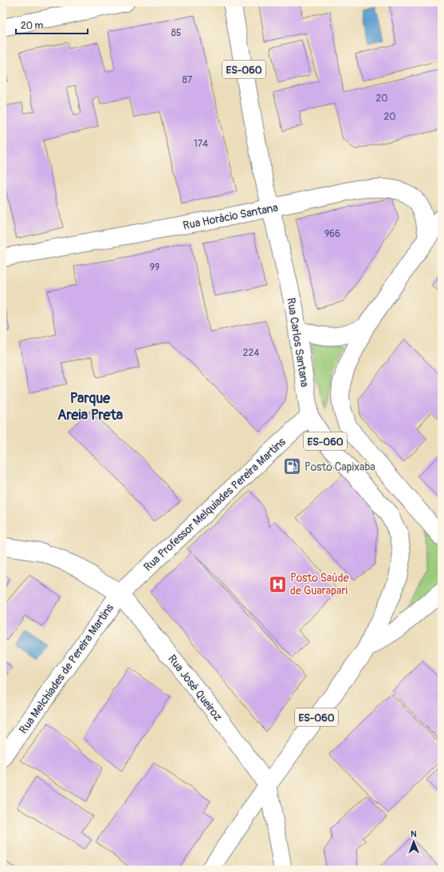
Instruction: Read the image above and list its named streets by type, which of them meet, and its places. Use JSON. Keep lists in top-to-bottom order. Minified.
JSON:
{"streets":{"main road":["ES-060","Rua Horácio Santana","Rua Carlos Santana","Rua Professor Melquiades Pereira Martins","Rua Melchiades de Pereira Martins","Rua José Queiroz"]},"crossings":[["ES-060","Rua Horácio Santana"],["ES-060","Rua Carlos Santana"],["ES-060","Rua José Queiroz"],["Rua Horácio Santana","Rua Carlos Santana"],["Rua Carlos Santana","Rua Professor Melquiades Pereira Martins"],["Rua Carlos Santana","Rua José Queiroz"],["Rua Professor Melquiades Pereira Martins","Rua Melchiades de Pereira Martins"],["Rua Professor Melquiades Pereira Martins","Rua José Queiroz"],["Rua Melchiades de Pereira Martins","Rua José Queiroz"]],"districts":["Parque Areia Preta"],"places":{"fuel station":["Posto Capixaba"],"hospital":["Posto Saúde de Guarapari"]},"house_numbers":["85","87","20","20","174","966","99","224"],"scale_bar":"20 m","north":"top"}
